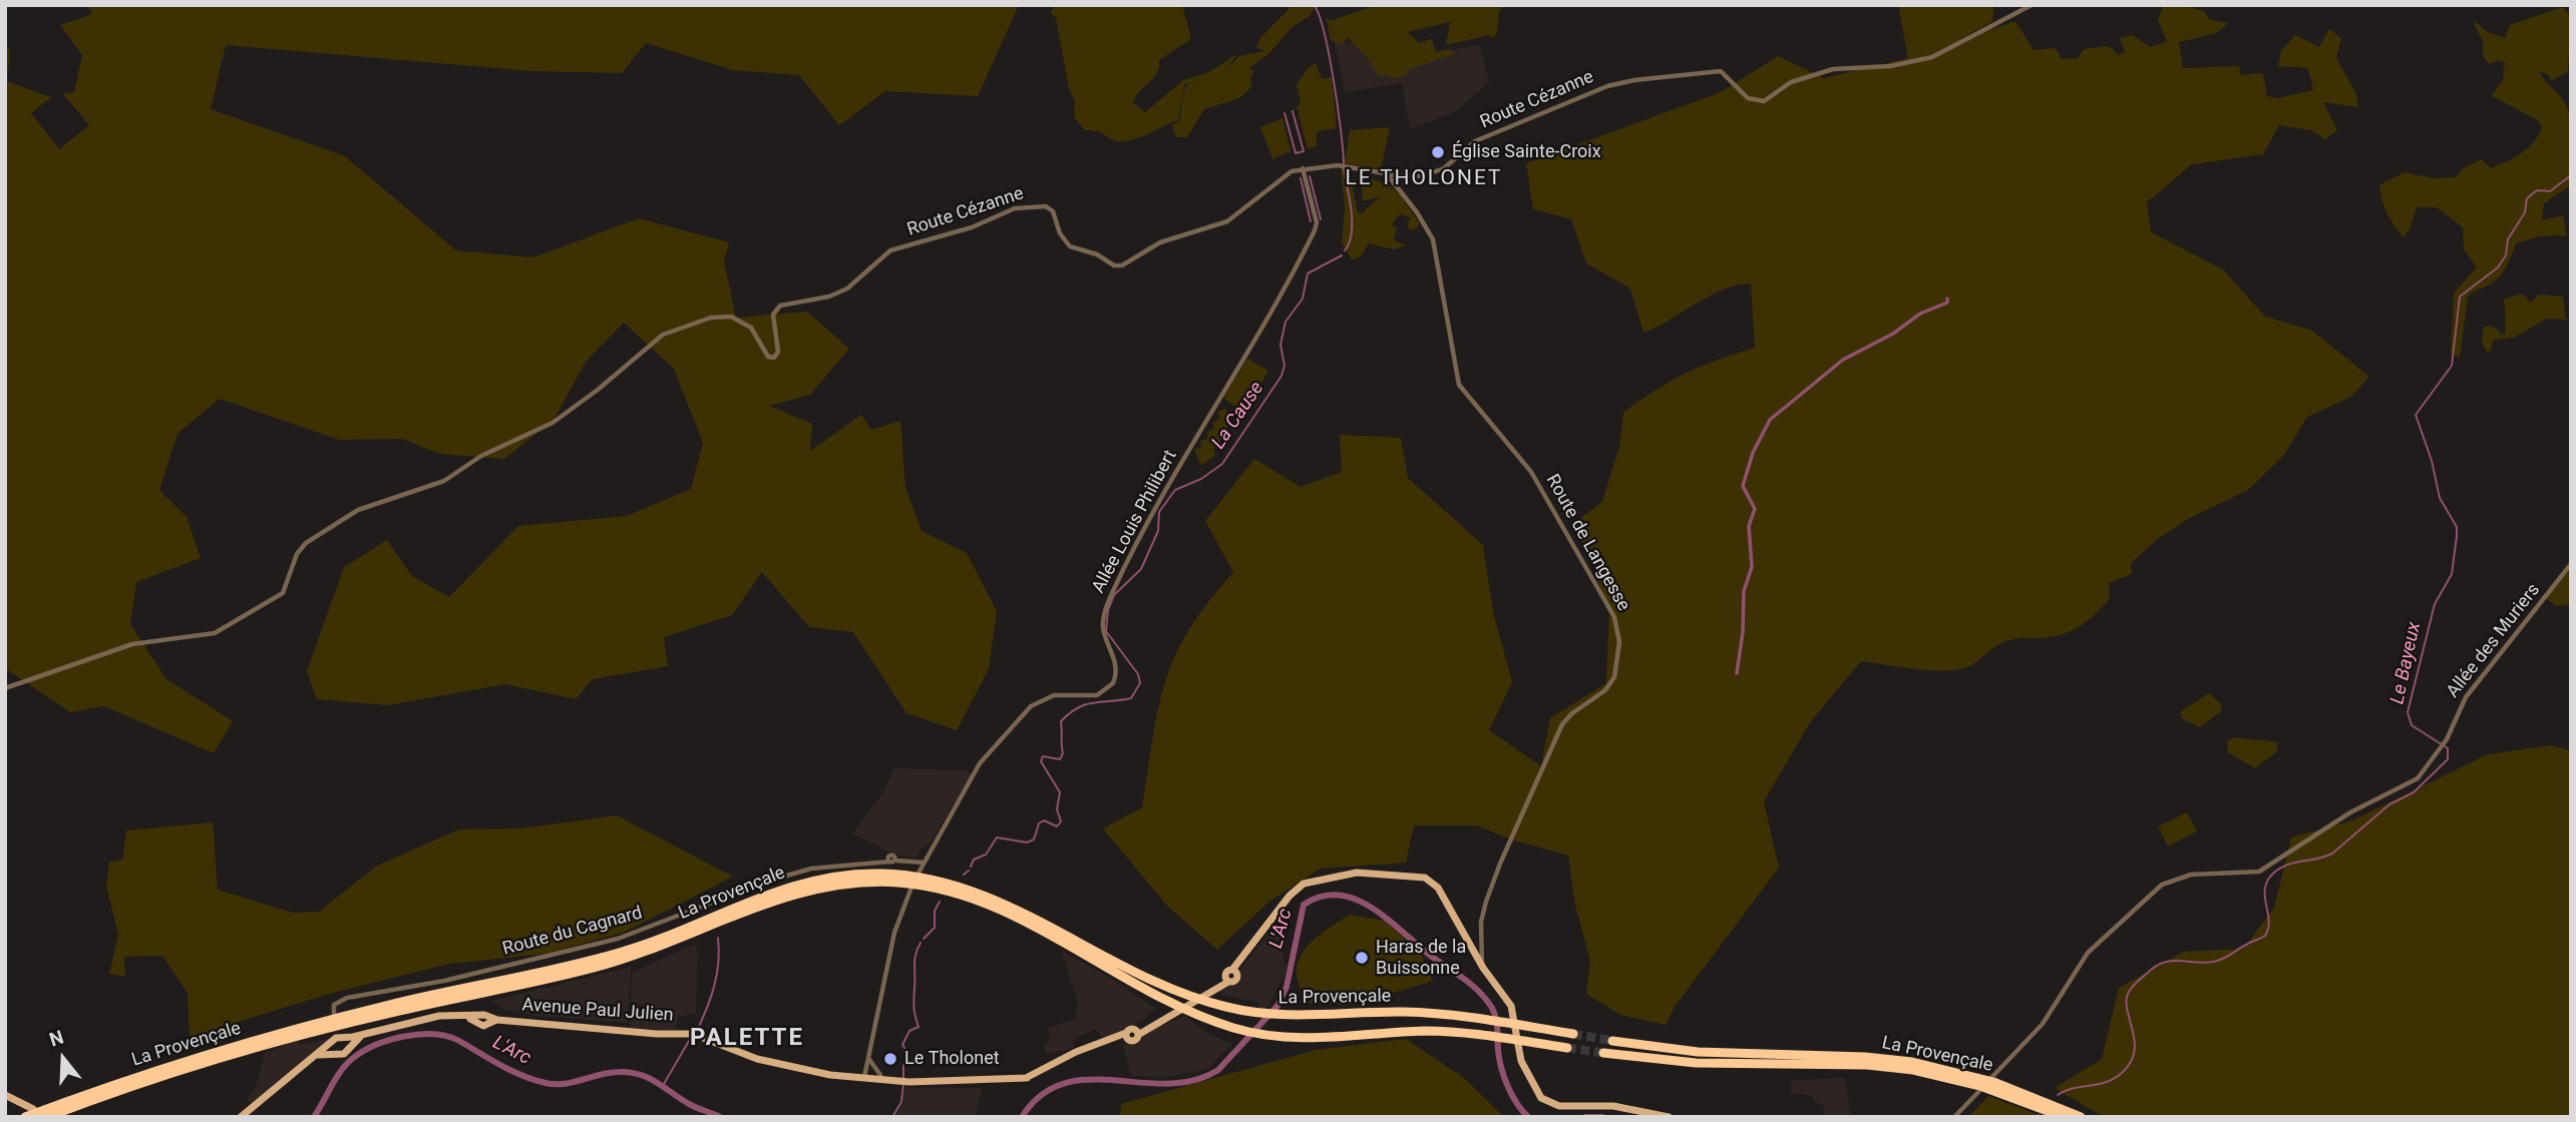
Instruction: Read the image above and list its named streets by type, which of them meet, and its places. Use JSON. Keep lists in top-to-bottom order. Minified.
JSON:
{"streets":{"highway":["La Provençale"],"main road":["Avenue Paul Julien"],"street":["Route Cézanne","Allée Louis Philibert","Route de Langesse","Allée des Muriers","Route du Cagnard"]},"crossings":[["Route Cézanne","Allée Louis Philibert"],["Route Cézanne","Route de Langesse"],["Allée Louis Philibert","Route du Cagnard"],["Allée Louis Philibert","Avenue Paul Julien"],["Route de Langesse","Avenue Paul Julien"],["La Provençale","Route du Cagnard"]],"districts":["LE THOLONET","PALETTE"],"water":["La Cause","Le Bayeux","L'Arc"],"places":["Église Sainte-Croix","Haras de la Buissonne","Le Tholonet"],"north":"top"}
